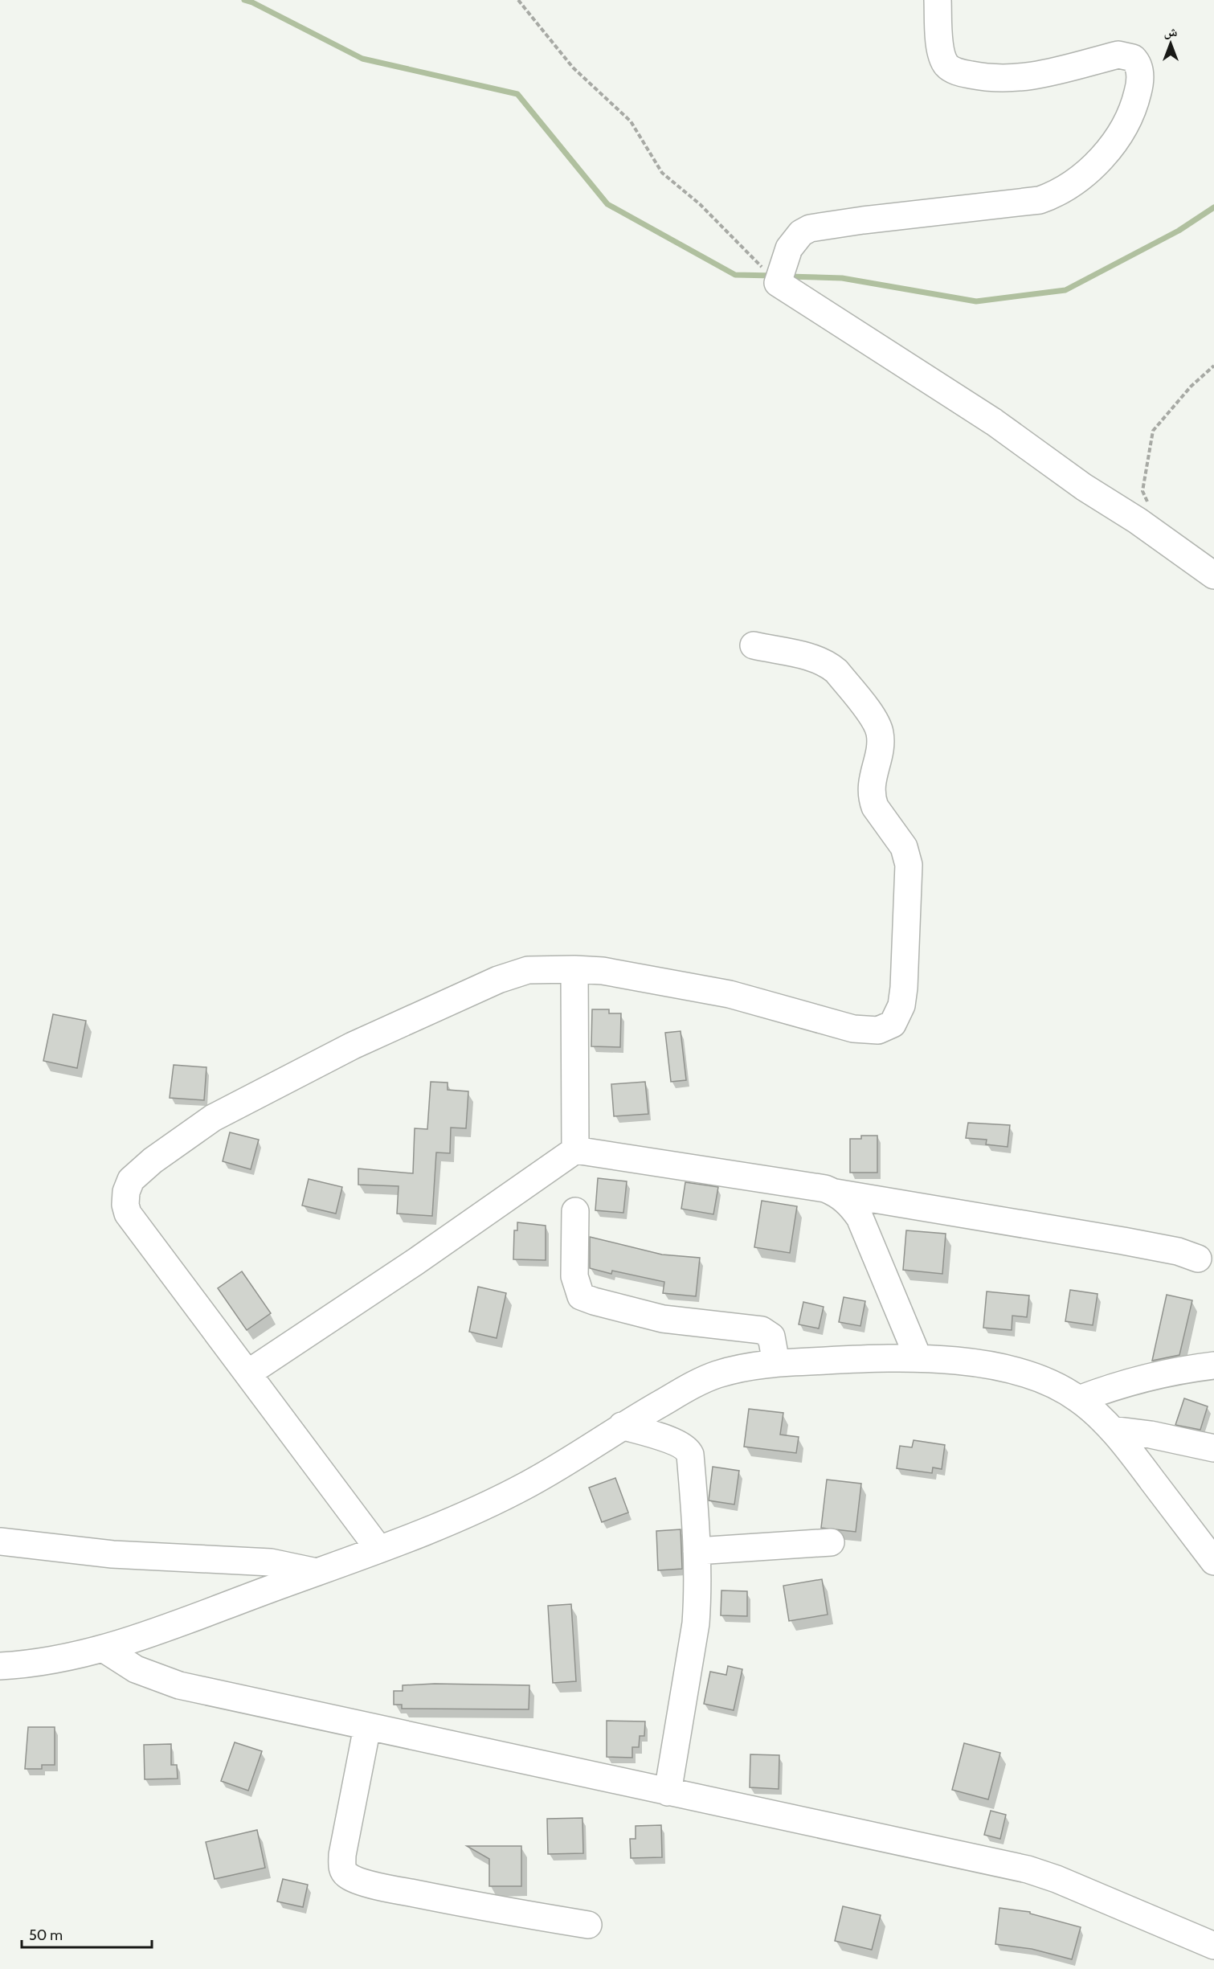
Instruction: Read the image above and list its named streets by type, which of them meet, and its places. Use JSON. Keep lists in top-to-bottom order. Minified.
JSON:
{"scale_bar":"50 m","north":"top"}
